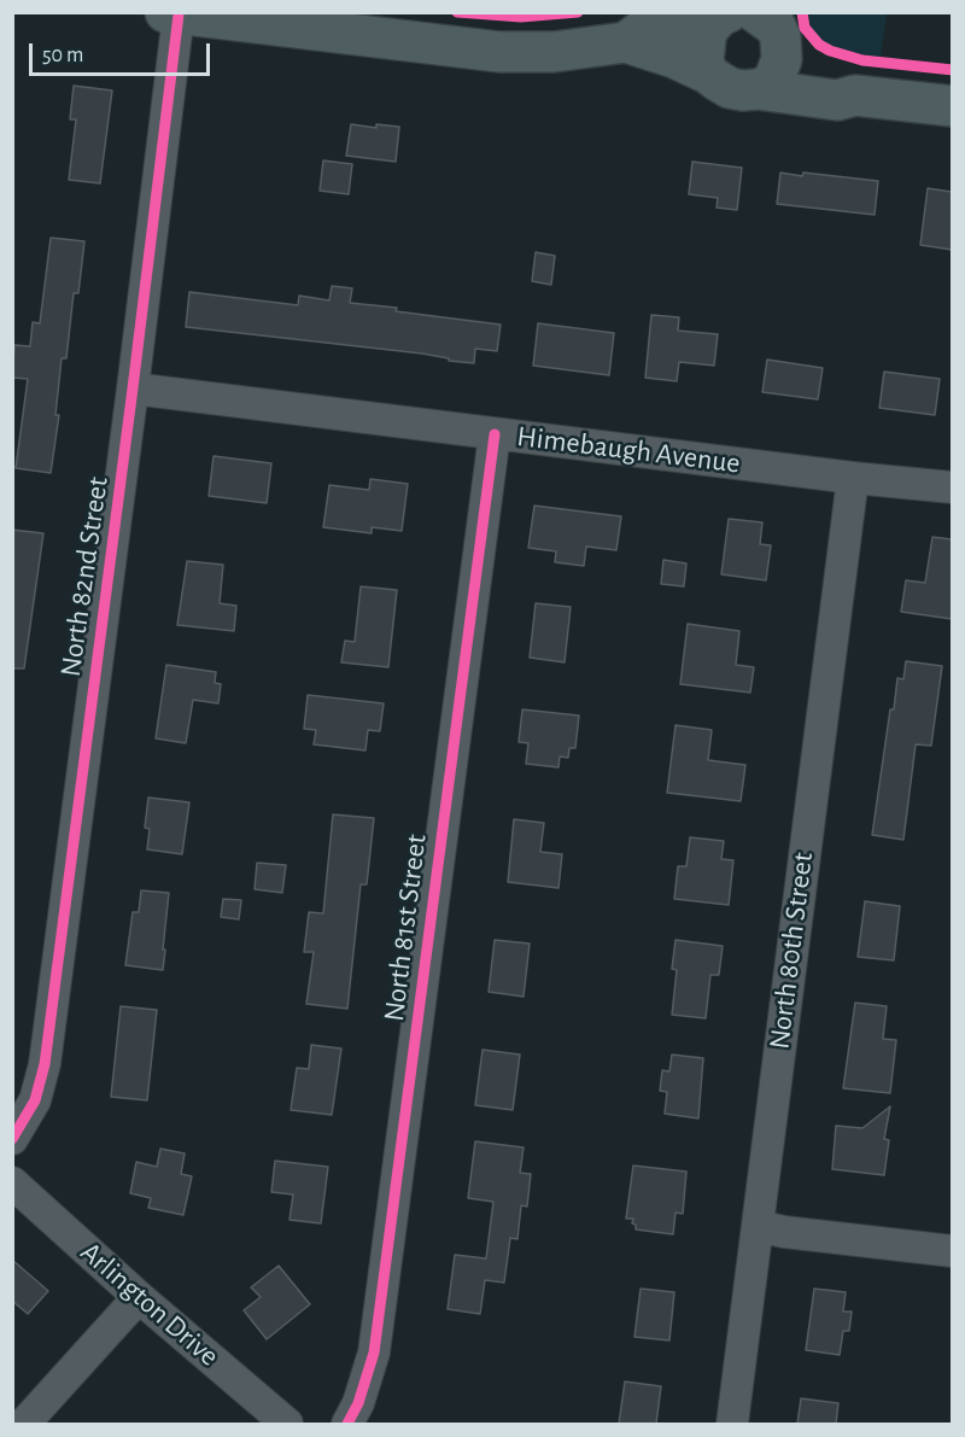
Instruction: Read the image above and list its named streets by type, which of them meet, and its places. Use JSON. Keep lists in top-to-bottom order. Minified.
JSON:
{"streets":{"street":["Himebaugh Avenue","North 82nd Street","North 81st Street","North 80th Street","Arlington Drive"]},"crossings":[["Himebaugh Avenue","North 82nd Street"],["Himebaugh Avenue","North 81st Street"],["Himebaugh Avenue","North 80th Street"]],"scale_bar":"50 m"}
